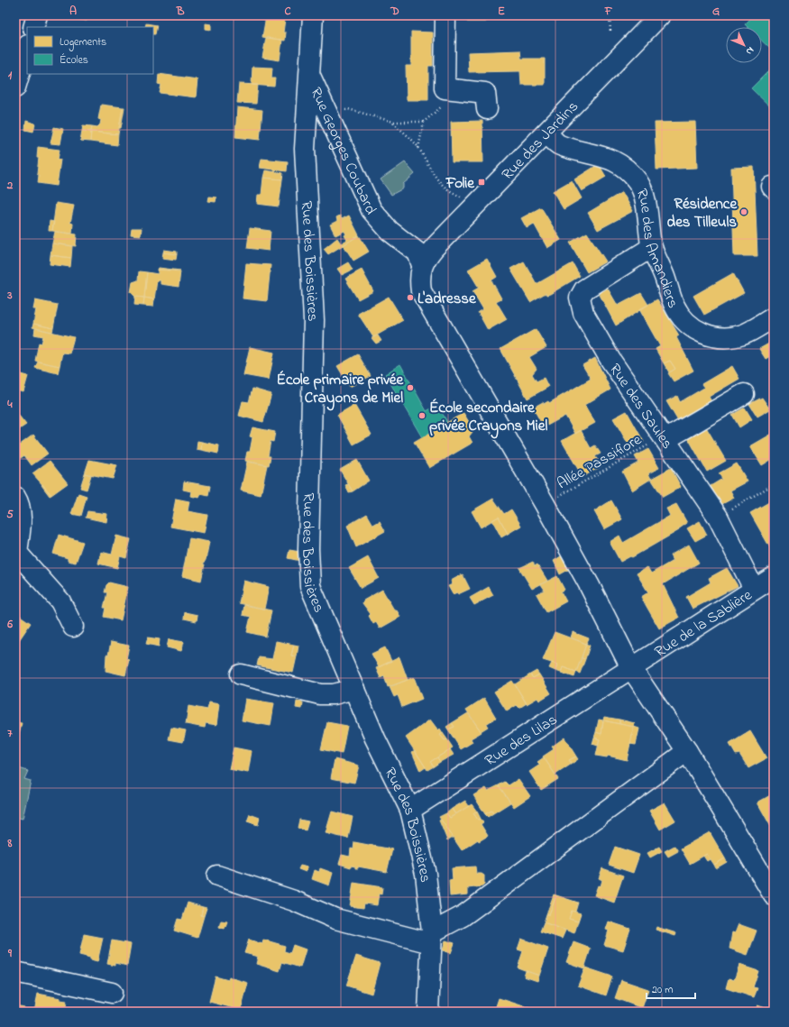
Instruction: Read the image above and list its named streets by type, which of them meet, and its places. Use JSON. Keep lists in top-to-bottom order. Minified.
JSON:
{"streets":{"street":["Rue des Jardins","Rue Georges Coubard","Rue des Amandiers","Rue des Boissières","Rue des Saules","Rue de la Sablière","Rue des Lilas"],"path":["Allée Passiflore"]},"crossings":[["Rue des Jardins","Rue Georges Coubard"],["Rue des Jardins","Rue des Amandiers"],["Rue Georges Coubard","Rue des Boissières"],["Rue des Amandiers","Rue des Saules"],["Rue des Boissières","Rue des Lilas"],["Rue des Saules","Allée Passiflore"],["Rue des Saules","Rue de la Sablière"],["Rue de la Sablière","Rue des Lilas"]],"places":{"transit":["Folie"],"other":["Résidence des Tilleuls","L'adresse","École primaire privée Crayons de Miel","École secondaire privée Crayons Miel"]},"legend":["Logements","Écoles"],"scale_bar":"20 m","north":"bottom right","grid":{"columns":["A","B","C","D","E","F","G"],"rows":["1","2","3","4","5","6","7","8","9"]}}
